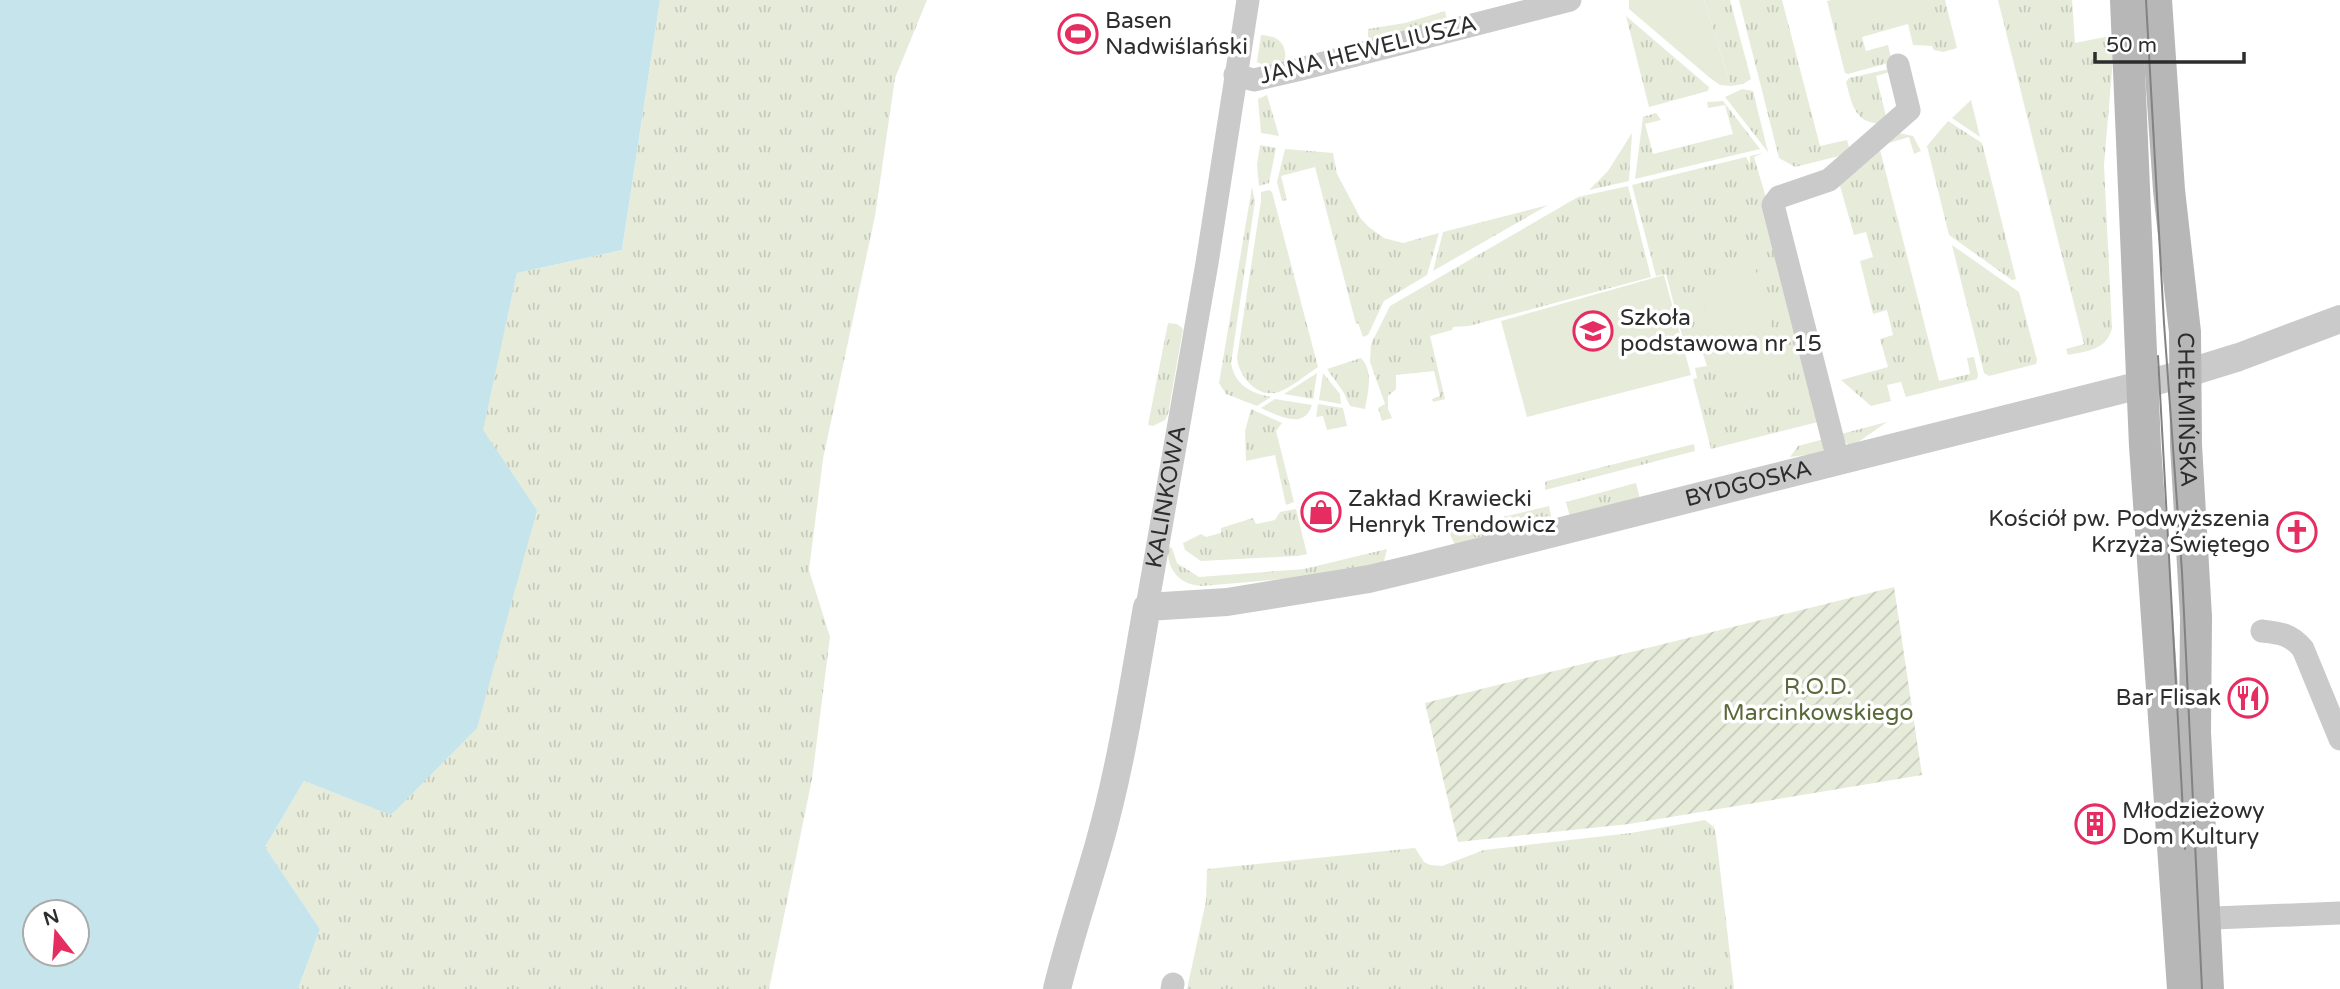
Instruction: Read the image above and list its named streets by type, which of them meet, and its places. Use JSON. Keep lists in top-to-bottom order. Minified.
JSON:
{"streets":{"main road":["CHEŁMIŃSKA"],"street":["JANA HEWELIUSZA","BYDGOSKA","KALINKOWA"]},"crossings":[["JANA HEWELIUSZA","KALINKOWA"],["CHEŁMIŃSKA","BYDGOSKA"],["BYDGOSKA","KALINKOWA"]],"parks":["R.O.D. Marcinkowskiego"],"places":{"sports":["Basen Nadwiślański"],"school or university":["Szkoła podstawowa nr 15"],"shop":["Zakład Krawiecki Henryk Trendowicz"],"church":["Kościół pw. Podwyższenia Krzyża Świętego"],"restaurant":["Bar Flisak"],"building":["Młodzieżowy Dom Kultury"]},"scale_bar":"50 m","north":"top"}
